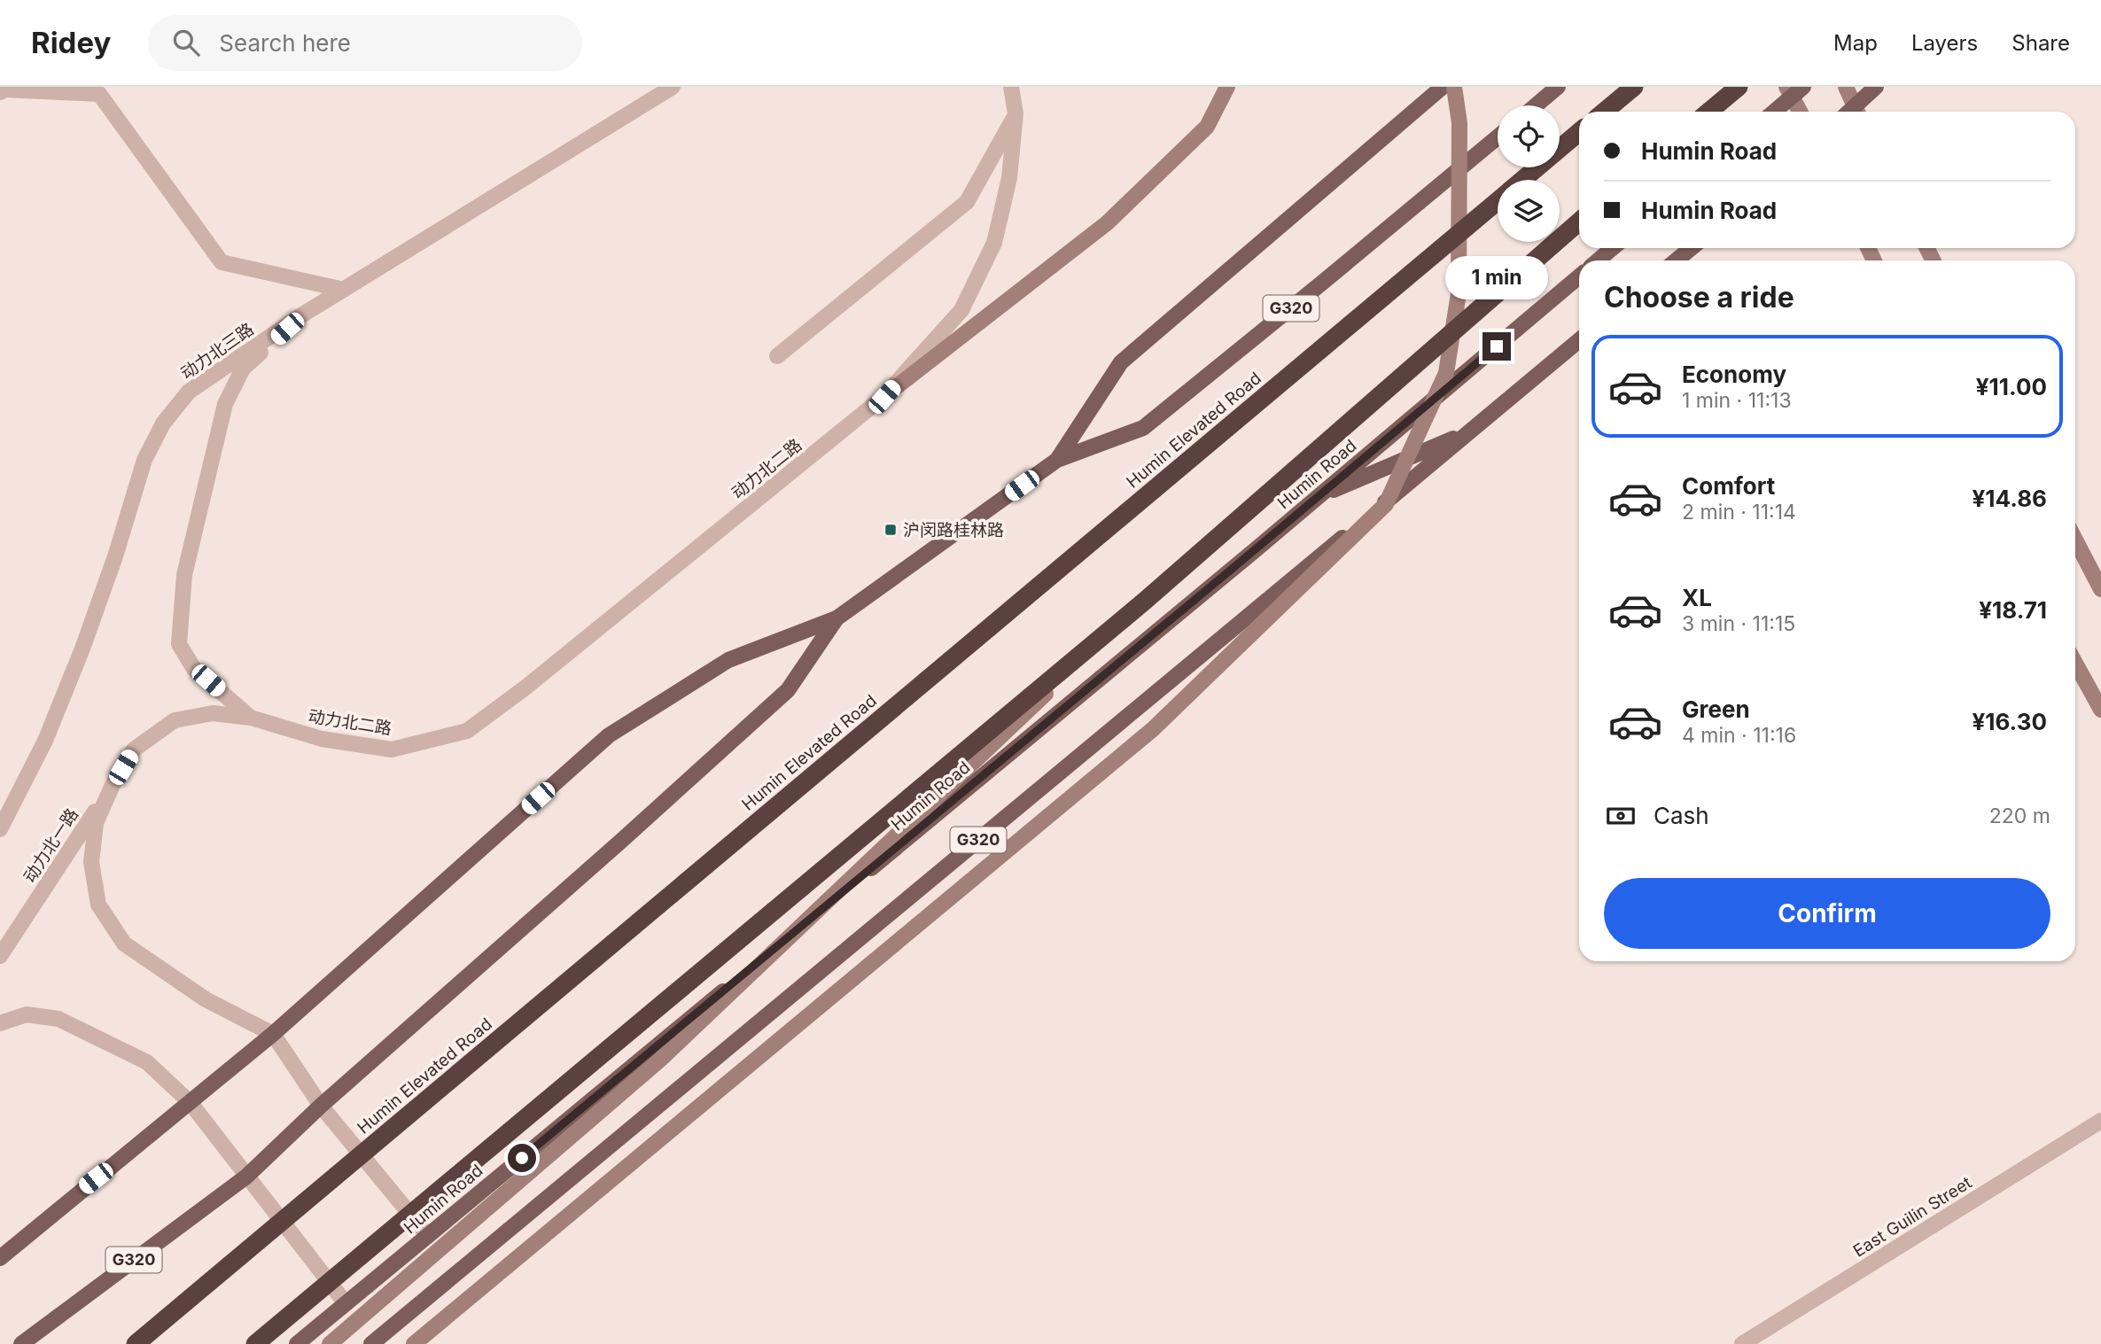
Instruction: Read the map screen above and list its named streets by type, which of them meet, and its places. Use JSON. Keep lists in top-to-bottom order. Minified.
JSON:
{"streets":{"highway":["Humin Elevated Road"],"main road":["G320","Humin Road"],"street":["动力北三路","动力北二路","动力北一路","East Guilin Street"]},"crossings":[["G320","动力北二路"],["动力北二路","Humin Road"],["动力北二路","动力北一路"]],"places":{"transit":["沪闵路桂林路"]},"page":{"header":"Ridey","search":"Search here","nav":["Map","Layers","Share"],"banner":["Humin Road","Humin Road"],"bubble":"1 min","heading":"Choose a ride","list":[{"name":"Economy","note":"1 min · 11:13","value":"¥11.00"},{"name":"Comfort","note":"2 min · 11:14","value":"¥14.86"},{"name":"XL","note":"3 min · 11:15","value":"¥18.71"},{"name":"Green","note":"4 min · 11:16","value":"¥16.30"}],"pay":["Cash","220 m"],"buttons":"Confirm"}}
